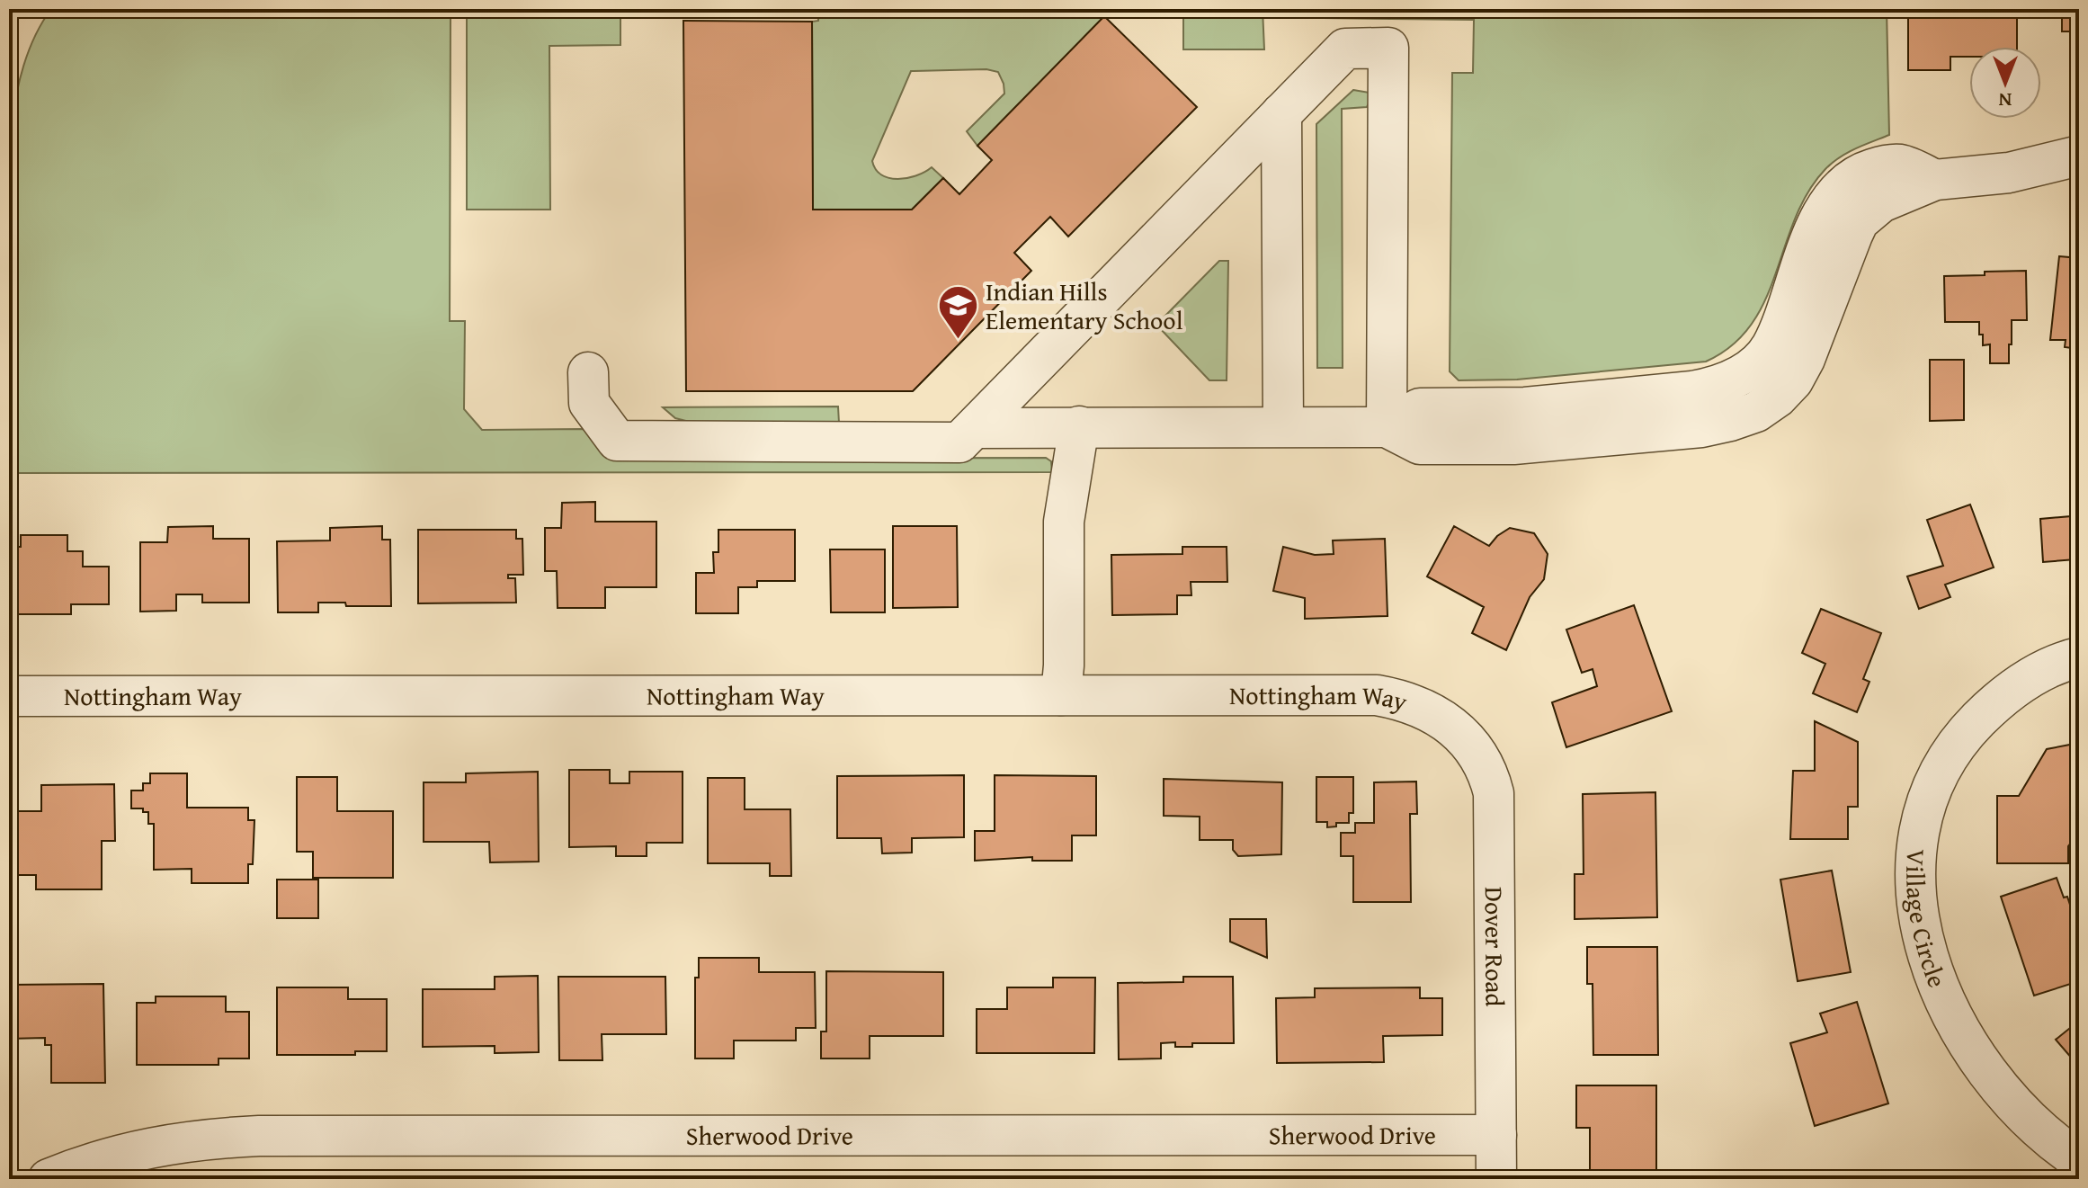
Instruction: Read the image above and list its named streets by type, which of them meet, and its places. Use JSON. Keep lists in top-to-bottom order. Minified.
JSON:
{"streets":{"street":["Nottingham Way","Village Circle","Dover Road","Sherwood Drive"]},"crossings":[["Nottingham Way","Dover Road"],["Dover Road","Sherwood Drive"]],"places":{"school or university":["Indian Hills Elementary School"]},"north":"bottom"}
